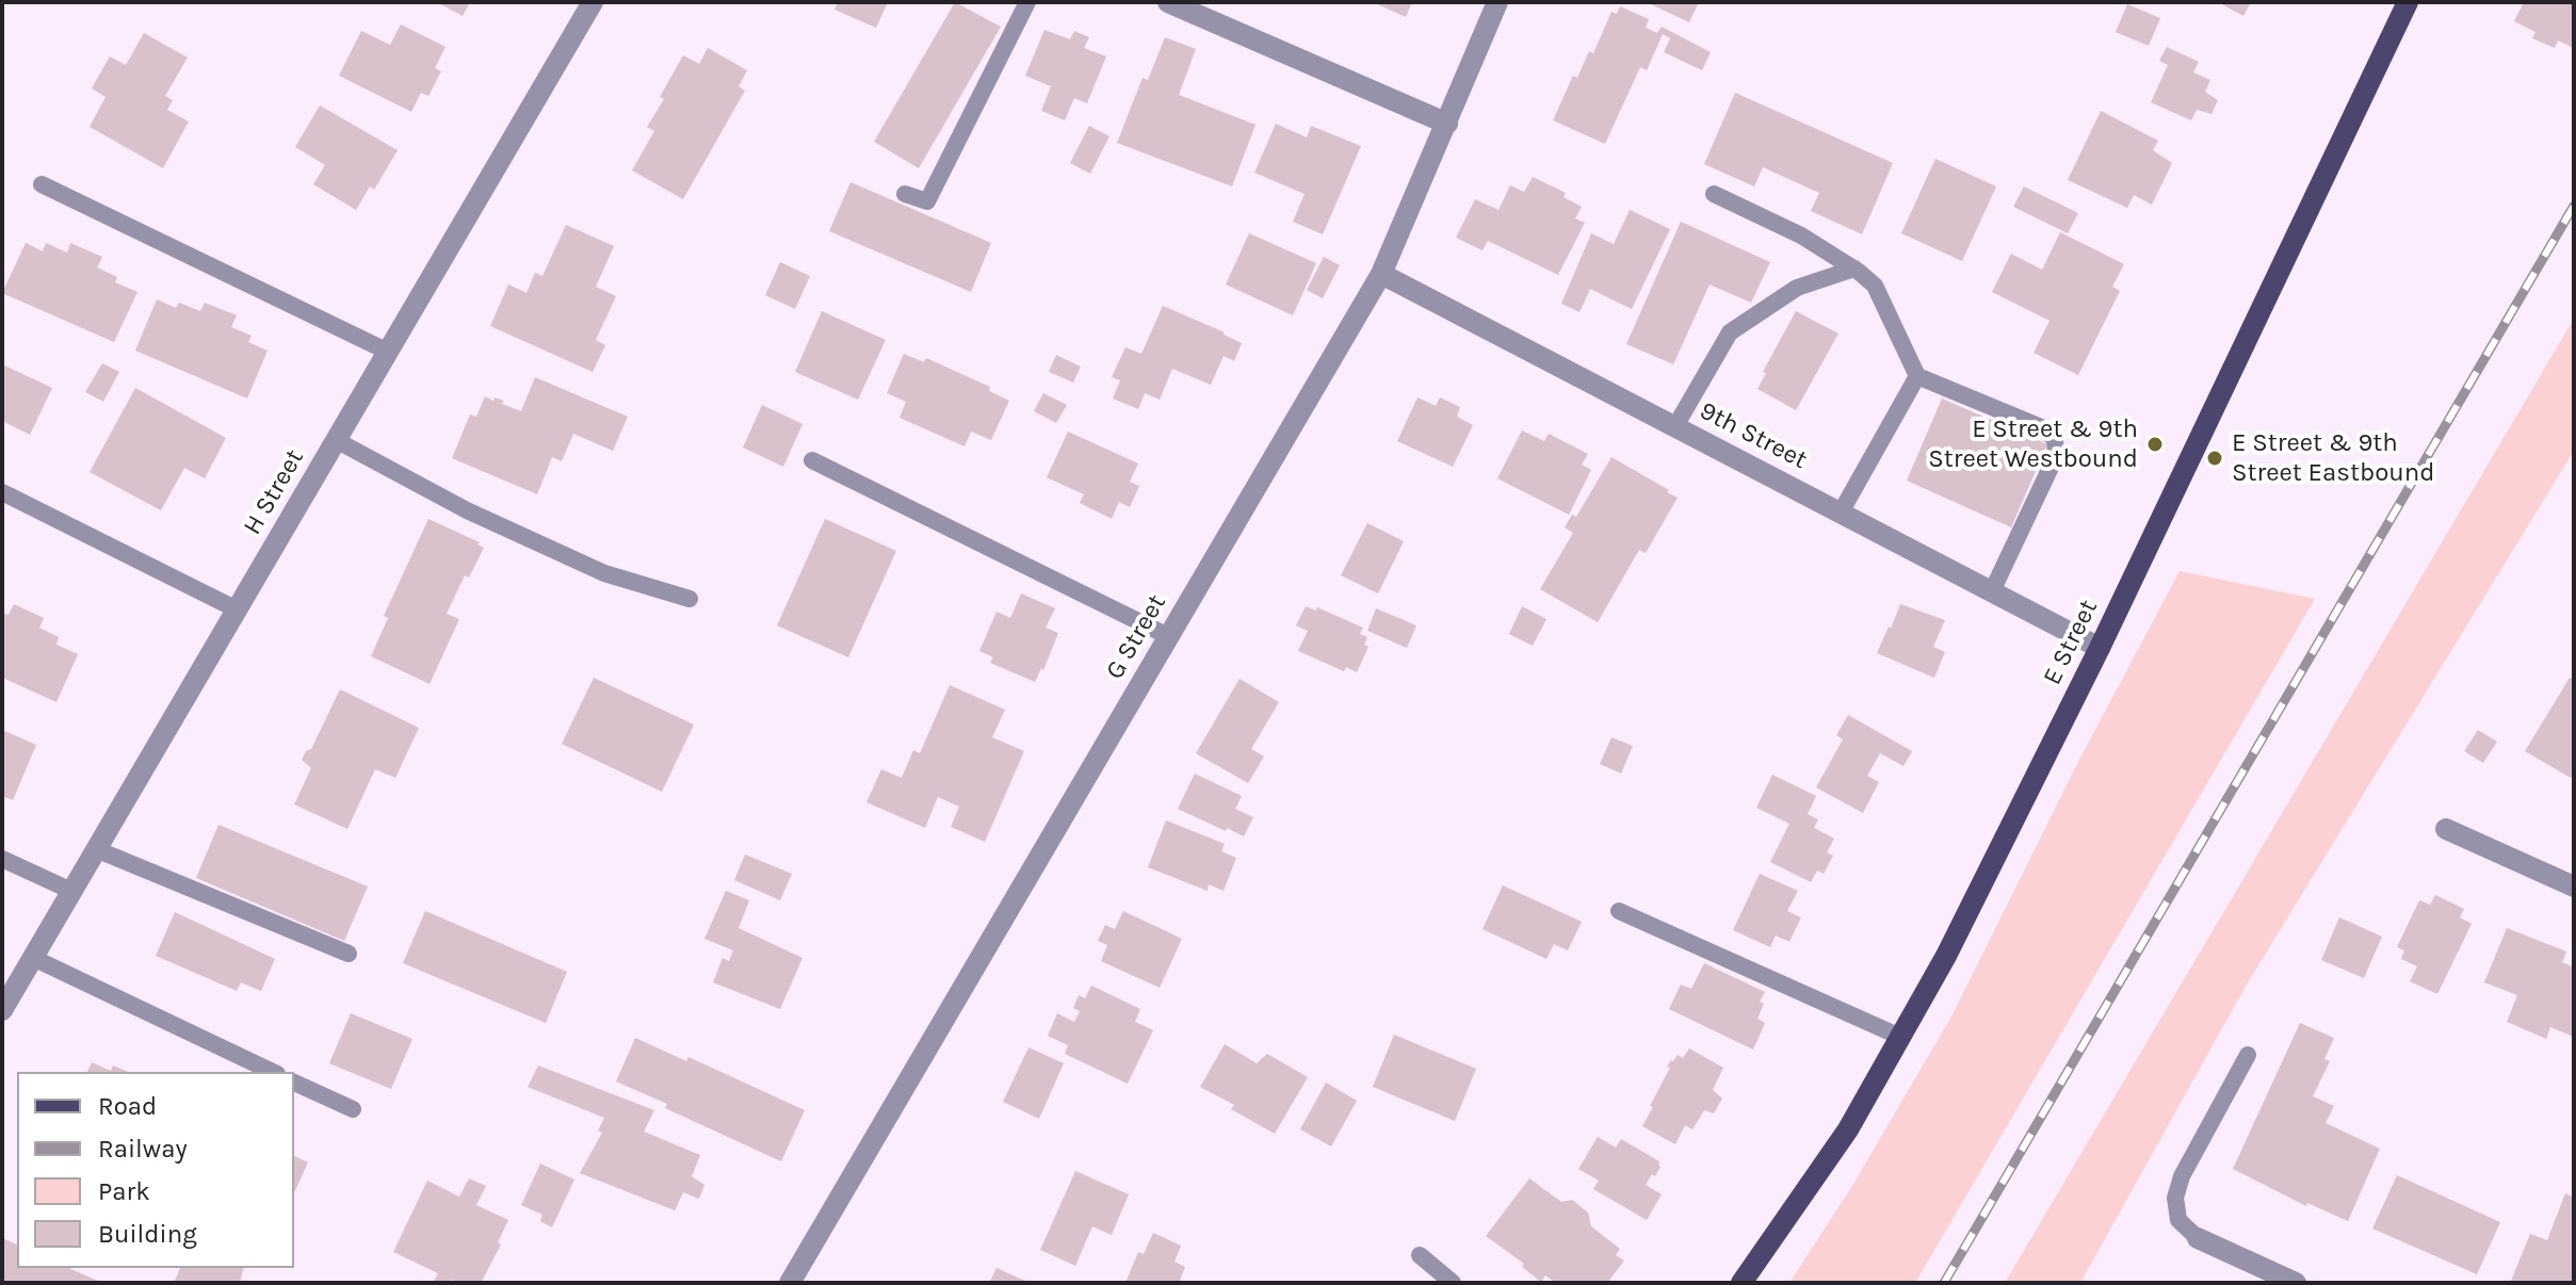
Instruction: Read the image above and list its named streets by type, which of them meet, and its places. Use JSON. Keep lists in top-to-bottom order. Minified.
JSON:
{"streets":{"main road":["E Street"],"street":["9th Street","H Street","G Street"]},"crossings":[["9th Street","G Street"],["9th Street","E Street"]],"places":["E Street & 9th Street Westbound","E Street & 9th Street Eastbound"],"legend":["Road","Railway","Park","Building"]}
